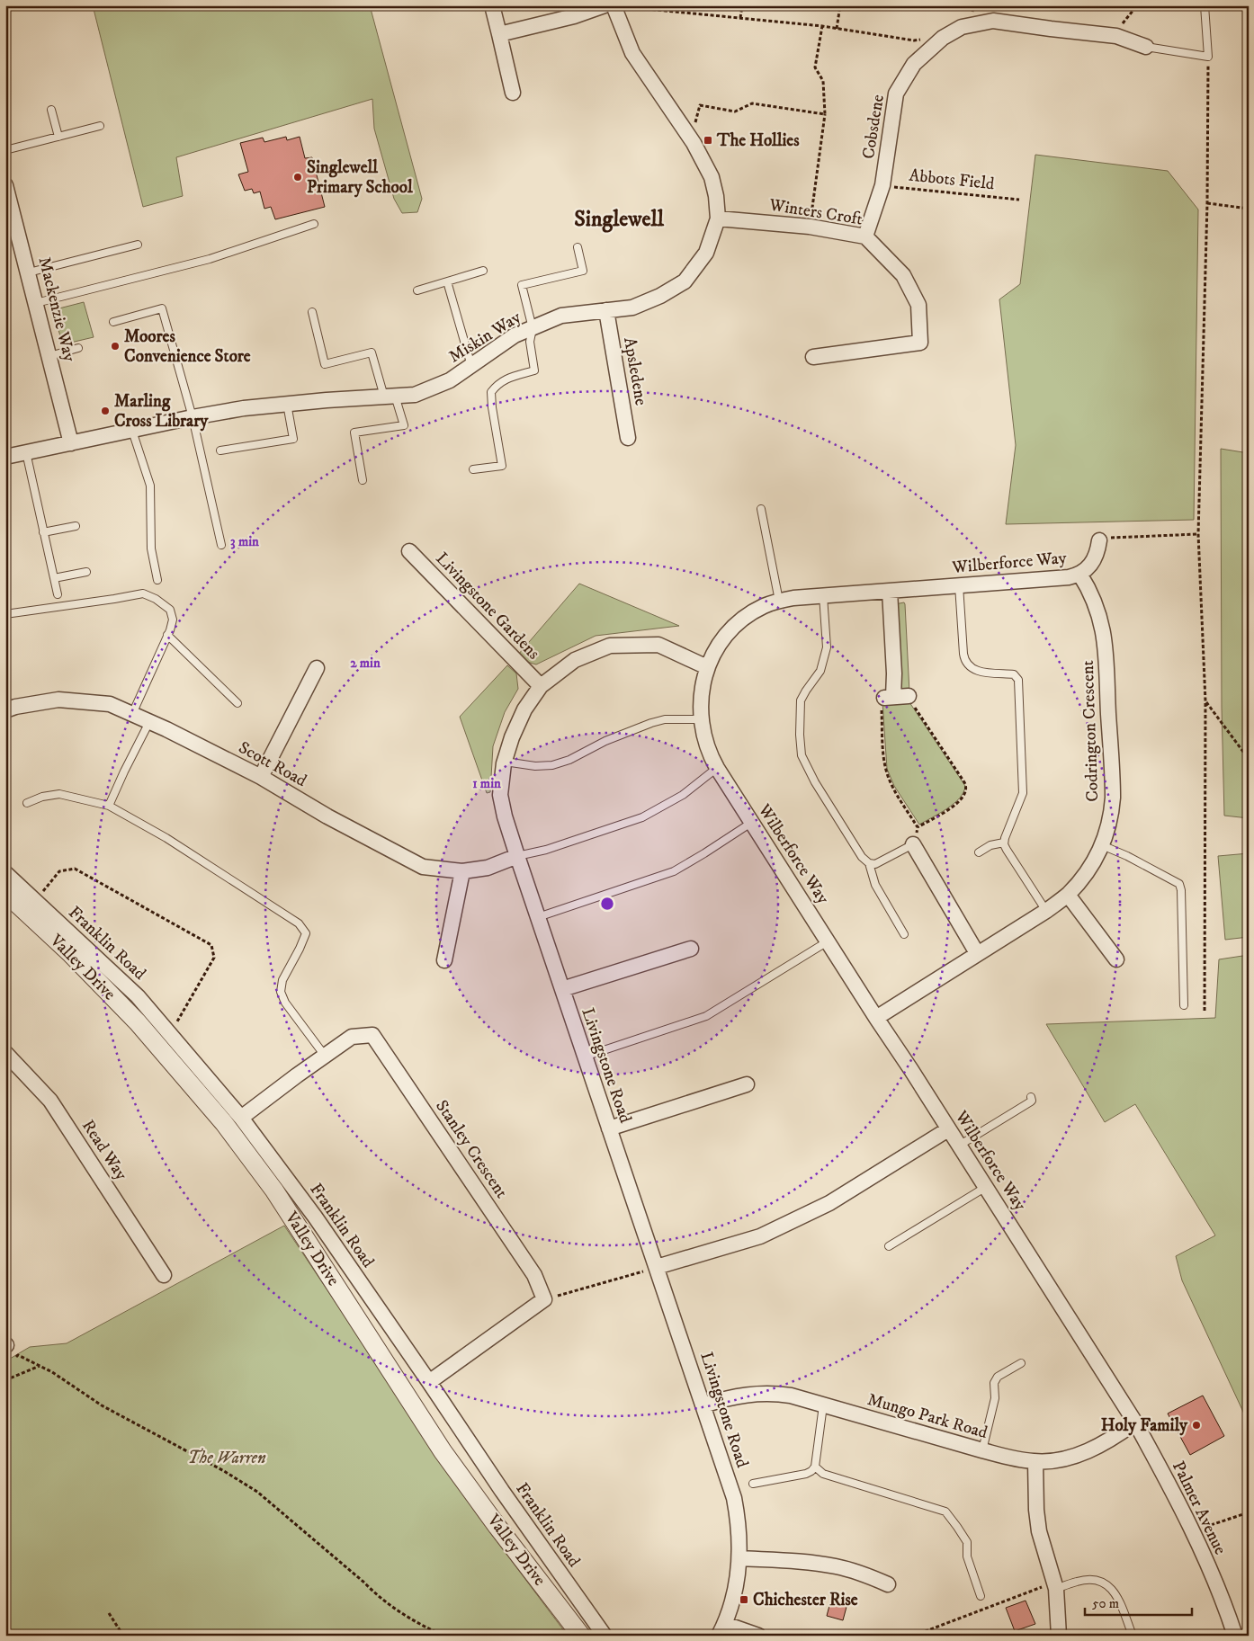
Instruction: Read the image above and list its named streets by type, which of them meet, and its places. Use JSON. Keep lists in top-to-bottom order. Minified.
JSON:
{"streets":{"street":["Cobsdene","Winters Croft","Mackenzie Way","Miskin Way","Apsledene","Wilberforce Way","Livingstone Gardens","Codrington Crescent","Scott Road","Franklin Road","Valley Drive","Livingstone Road","Stanley Crescent","Read Way","Mungo Park Road","Palmer Avenue"],"path":["Abbots Field"]},"crossings":[["Cobsdene","Abbots Field"],["Cobsdene","Winters Croft"],["Winters Croft","Miskin Way"],["Mackenzie Way","Miskin Way"],["Miskin Way","Apsledene"],["Wilberforce Way","Codrington Crescent"],["Wilberforce Way","Livingstone Road"],["Wilberforce Way","Mungo Park Road"],["Wilberforce Way","Palmer Avenue"],["Livingstone Gardens","Livingstone Road"],["Scott Road","Livingstone Road"],["Franklin Road","Stanley Crescent"],["Livingstone Road","Mungo Park Road"],["Mungo Park Road","Palmer Avenue"]],"districts":["Singlewell"],"parks":["The Warren"],"places":{"transit":["The Hollies","Chichester Rise"],"other":["Singlewell Primary School","Moores Convenience Store","Marling Cross Library","Holy Family"]},"scale_bar":"50 m","rings":["3 min","2 min","1 min"]}
